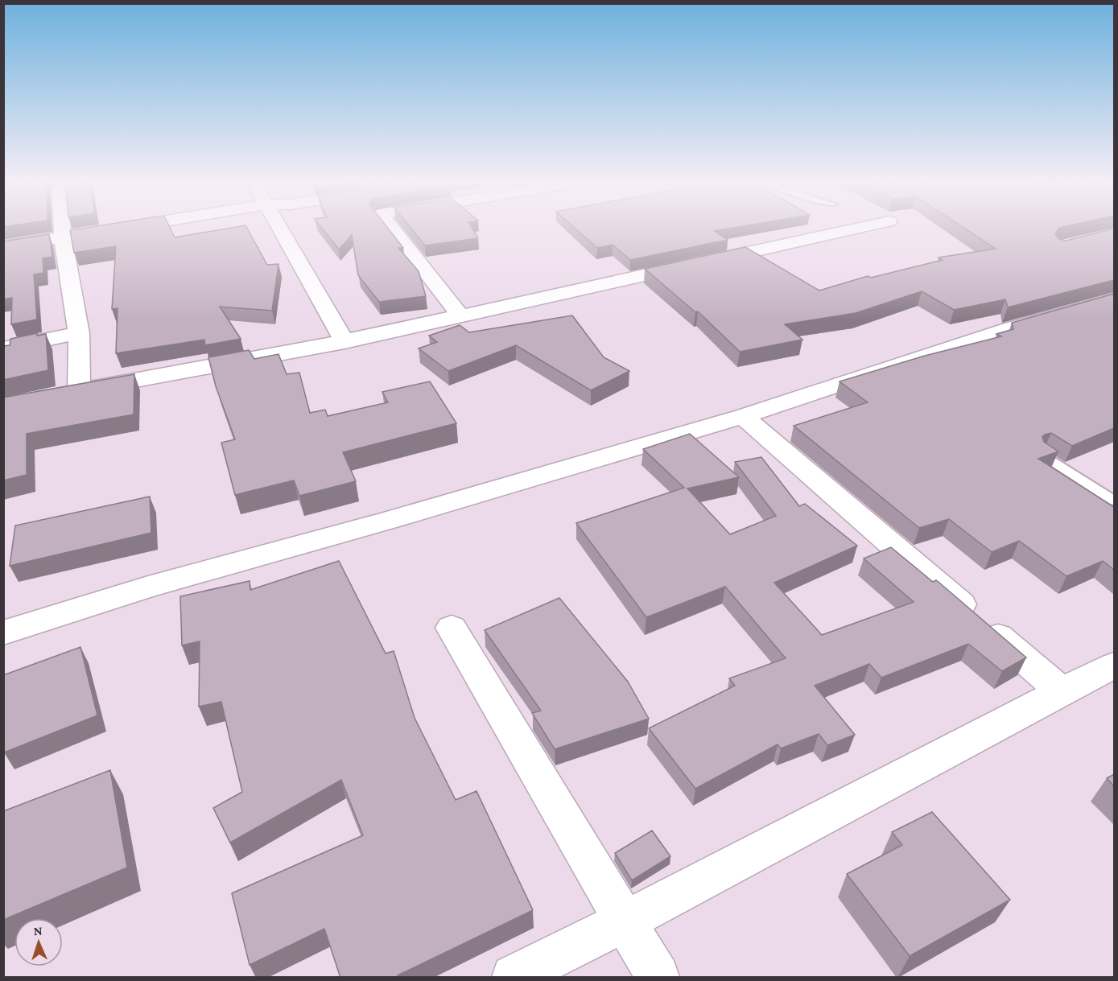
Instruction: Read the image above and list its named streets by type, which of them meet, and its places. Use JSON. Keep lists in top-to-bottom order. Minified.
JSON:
{"north":"top"}
